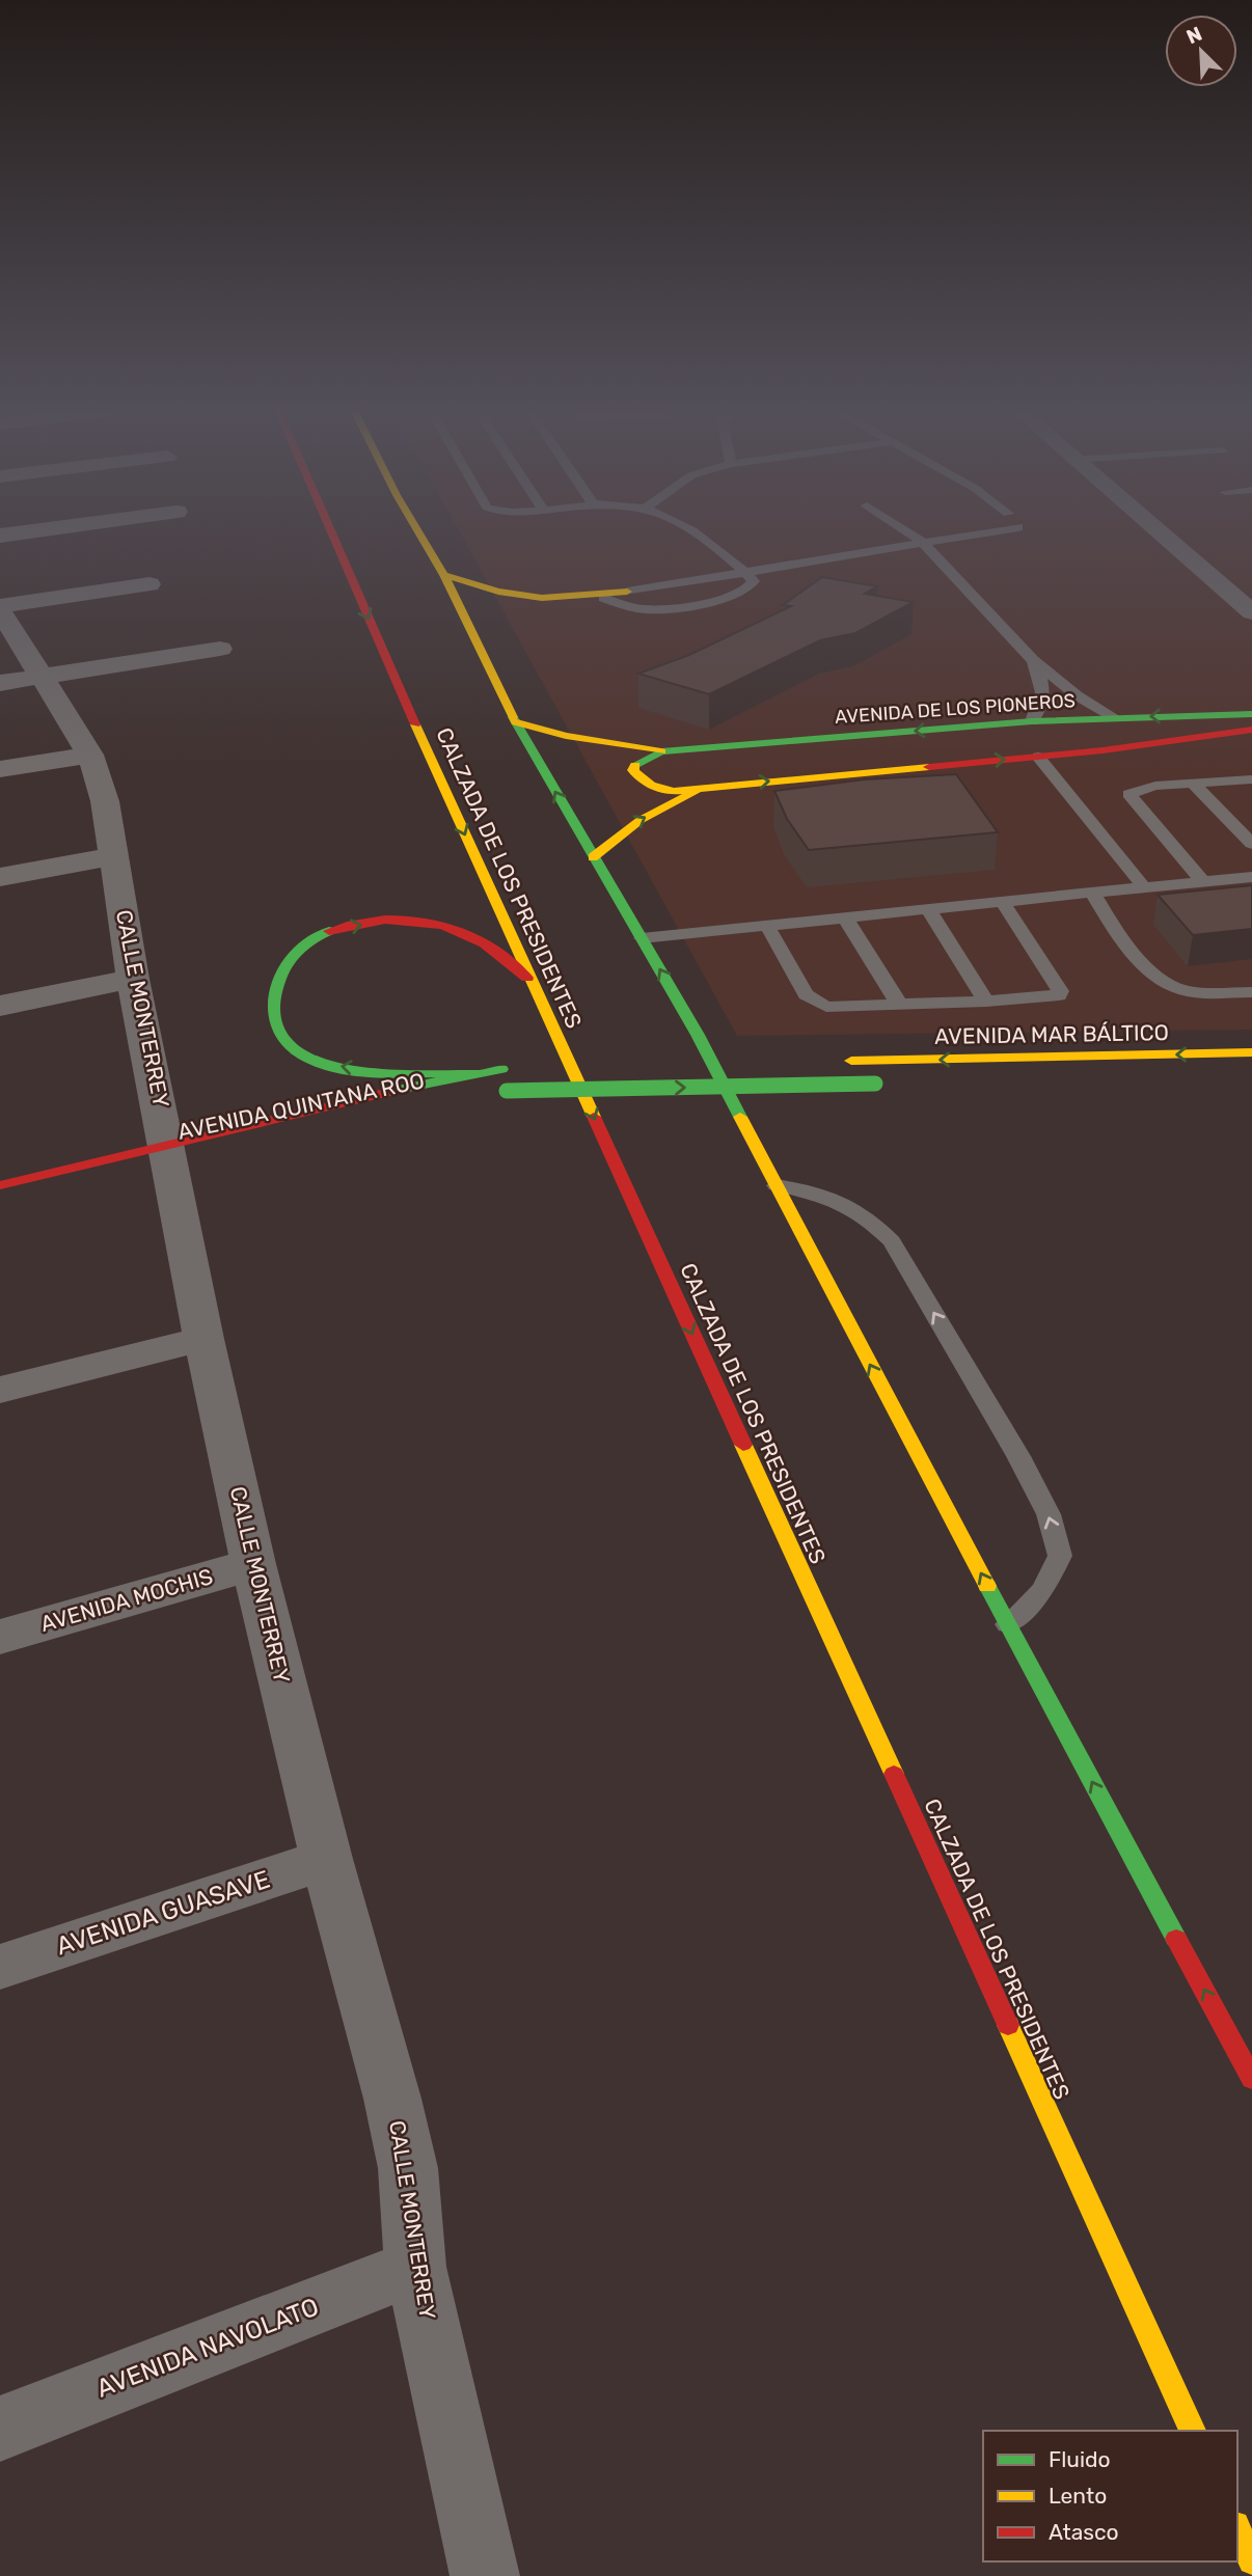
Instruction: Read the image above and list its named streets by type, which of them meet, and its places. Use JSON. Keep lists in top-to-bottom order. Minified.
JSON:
{"streets":{"main road":["AVENIDA DE LOS PIONEROS","CALZADA DE LOS PRESIDENTES","AVENIDA MAR BÁLTICO","AVENIDA QUINTANA ROO"],"street":["CALLE MONTERREY","AVENIDA MOCHIS","AVENIDA GUASAVE","AVENIDA NAVOLATO"]},"crossings":[["CALLE MONTERREY","AVENIDA QUINTANA ROO"],["CALLE MONTERREY","AVENIDA MOCHIS"],["CALLE MONTERREY","AVENIDA GUASAVE"],["CALLE MONTERREY","AVENIDA NAVOLATO"]],"one_way":["AVENIDA MAR BÁLTICO"],"legend":["Fluido","Lento","Atasco"],"north":"top left"}
